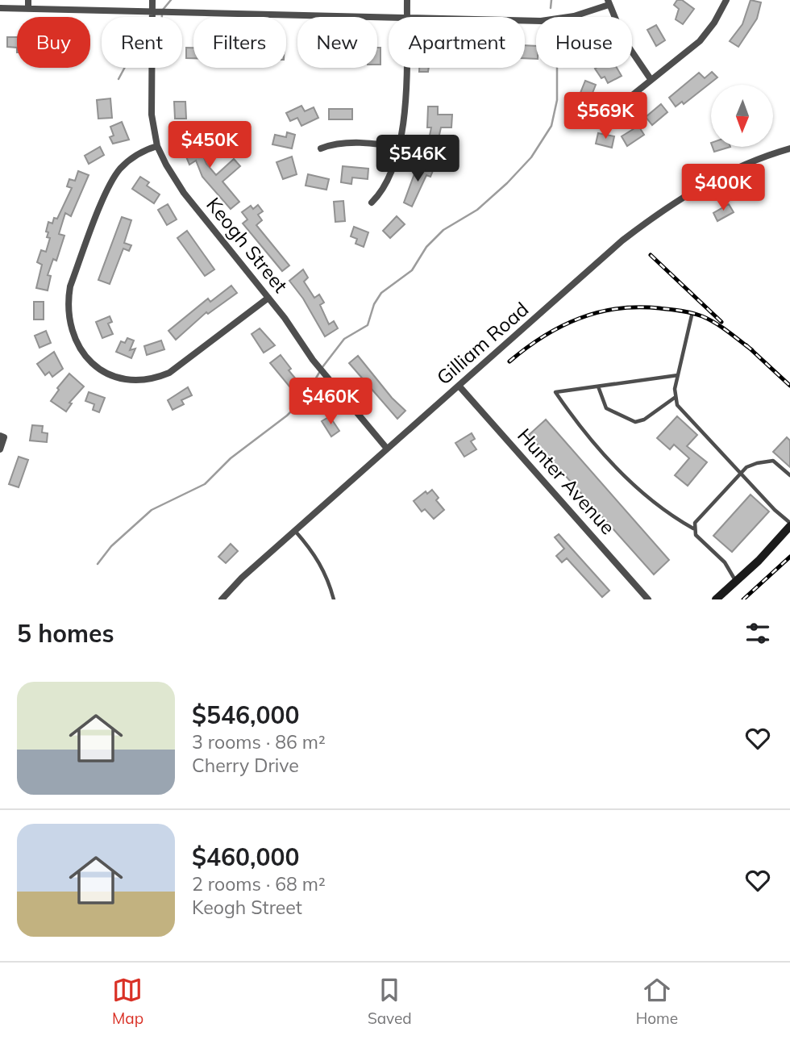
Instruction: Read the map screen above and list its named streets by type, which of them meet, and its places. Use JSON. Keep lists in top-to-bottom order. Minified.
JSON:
{"streets":{"street":["Keogh Street","Gilliam Road","Hunter Avenue"]},"crossings":[["Keogh Street","Gilliam Road"],["Gilliam Road","Hunter Avenue"]],"north":"bottom","page":{"chip":["Buy","Rent","Filters","New","Apartment","House"],"price":["$569K","$450K","$546K","$400K","$460K"],"heading":"5 homes","list":[{"name":"$546,000","note":"3 rooms · 86 m² · Cherry Drive"},{"name":"$460,000","note":"2 rooms · 68 m² · Keogh Street"}],"tabs":["Map","Saved","Home"]}}
